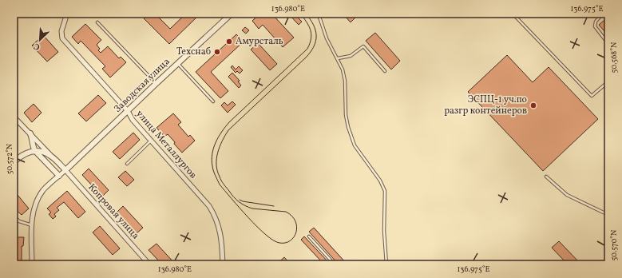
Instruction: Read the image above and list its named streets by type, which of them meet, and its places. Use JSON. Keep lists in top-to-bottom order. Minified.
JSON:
{"streets":{"street":["Заводская улица","улица Металлургов","Копровая улица"]},"crossings":[["Заводская улица","улица Металлургов"],["Заводская улица","Копровая улица"]],"places":["Амурсталь","Техснаб","ЭСПЦ-1 уч.по разгр контейнеров"],"north":"bottom left","coordinates":["136.980°E","136.975°E","50.568°N","50.572°N","50.570°N"]}
